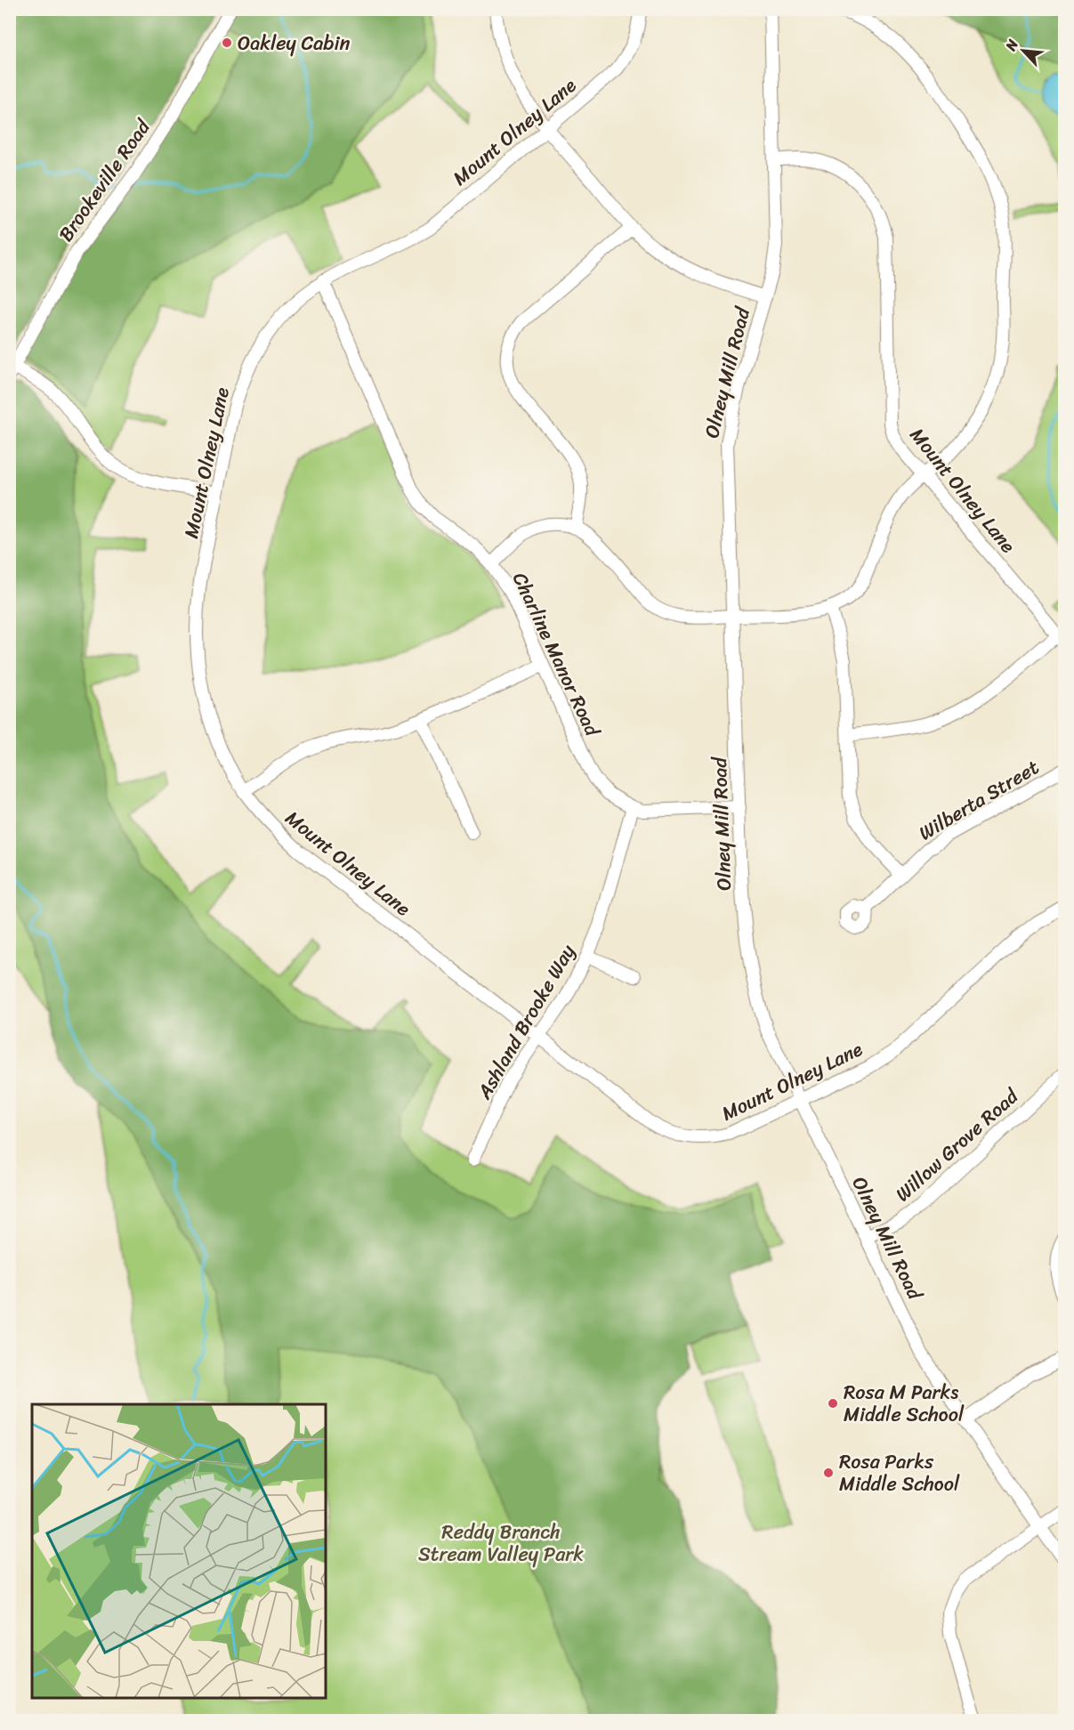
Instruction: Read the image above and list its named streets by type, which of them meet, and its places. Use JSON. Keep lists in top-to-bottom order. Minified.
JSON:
{"streets":{"street":["Mount Olney Lane","Brookeville Road","Olney Mill Road","Charline Manor Road","Wilberta Street","Ashland Brooke Way","Willow Grove Road"]},"crossings":[["Mount Olney Lane","Olney Mill Road"],["Mount Olney Lane","Charline Manor Road"],["Mount Olney Lane","Ashland Brooke Way"],["Olney Mill Road","Charline Manor Road"],["Olney Mill Road","Willow Grove Road"],["Charline Manor Road","Ashland Brooke Way"]],"parks":["Reddy Branch Stream Valley Park"],"places":["Oakley Cabin","Rosa M Parks Middle School","Rosa Parks Middle School"],"north":"top left"}
